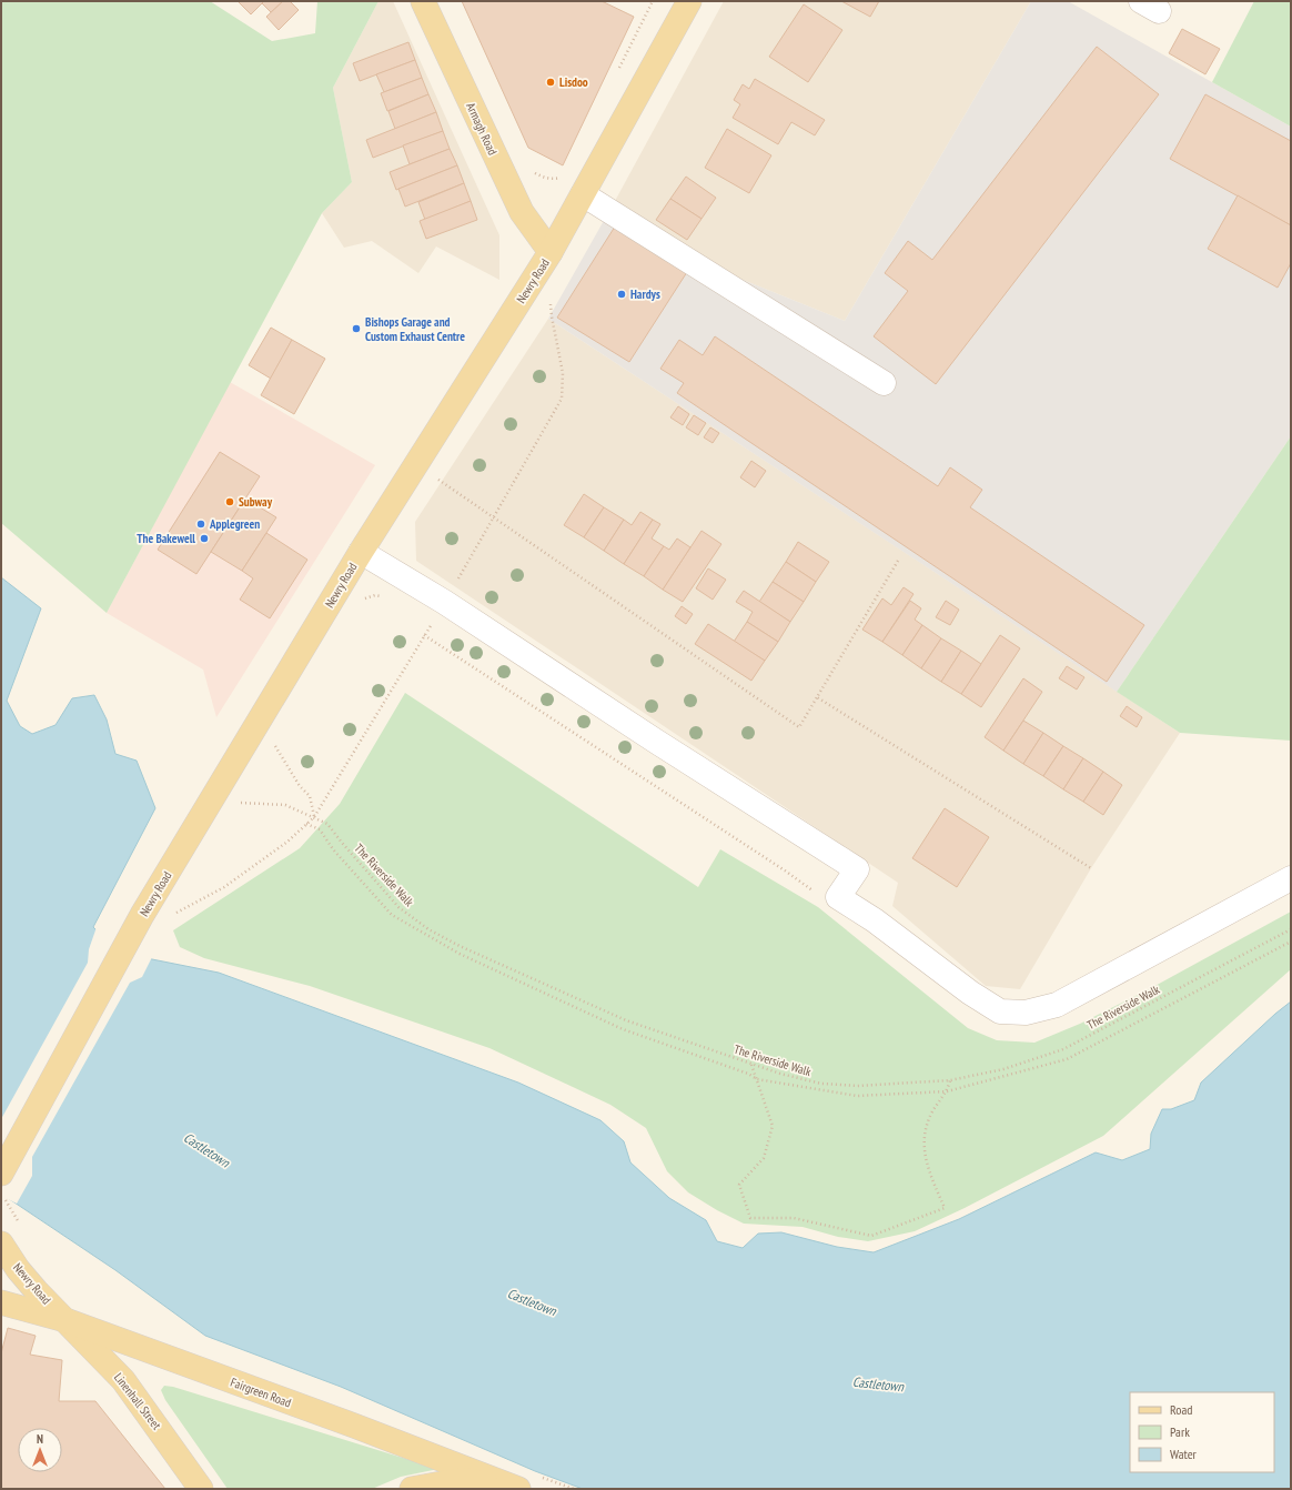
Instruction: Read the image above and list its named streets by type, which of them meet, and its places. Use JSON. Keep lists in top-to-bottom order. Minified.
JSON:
{"streets":{"main road":["Armagh Road","Newry Road","Fairgreen Road","Linenhall Street"],"path":["The Riverside Walk"]},"crossings":[["Armagh Road","Newry Road"],["Newry Road","The Riverside Walk"],["Newry Road","Fairgreen Road"],["Newry Road","Linenhall Street"],["Fairgreen Road","Linenhall Street"]],"water":["Castletown"],"places":["Lisdoo","Hardys","Bishops Garage and Custom Exhaust Centre","Subway","Applegreen","The Bakewell"],"legend":["Road","Park","Water"],"north":"top"}
